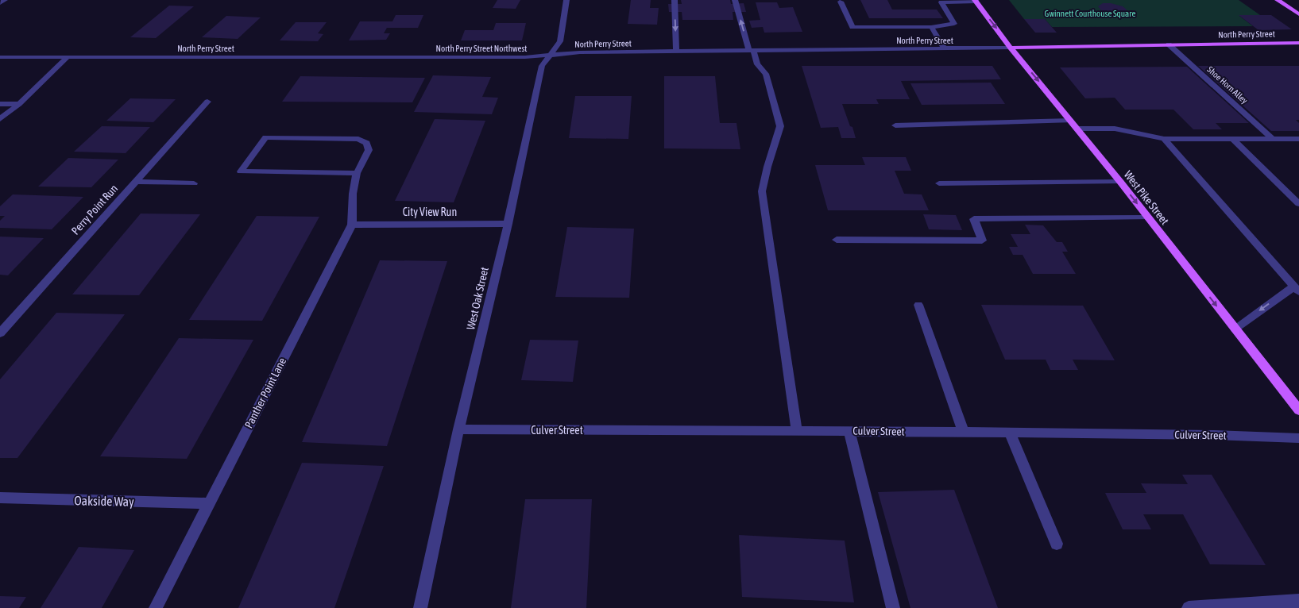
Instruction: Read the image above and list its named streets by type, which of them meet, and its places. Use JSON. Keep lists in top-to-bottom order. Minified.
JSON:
{"streets":{"main road":["North Perry Street","West Pike Street"],"street":["North Perry Street Northwest","Shoe Horn Alley","Perry Point Run","City View Run","West Oak Street","Panther Point Lane","Culver Street","Oakside Way"]},"crossings":[["North Perry Street","North Perry Street Northwest"],["North Perry Street","Shoe Horn Alley"],["North Perry Street","West Pike Street"],["North Perry Street","West Oak Street"],["North Perry Street Northwest","West Oak Street"],["City View Run","West Oak Street"],["City View Run","Panther Point Lane"],["West Oak Street","Culver Street"],["Panther Point Lane","Oakside Way"]],"one_way":["West Pike Street"],"parks":["Gwinnett Courthouse Square"]}
